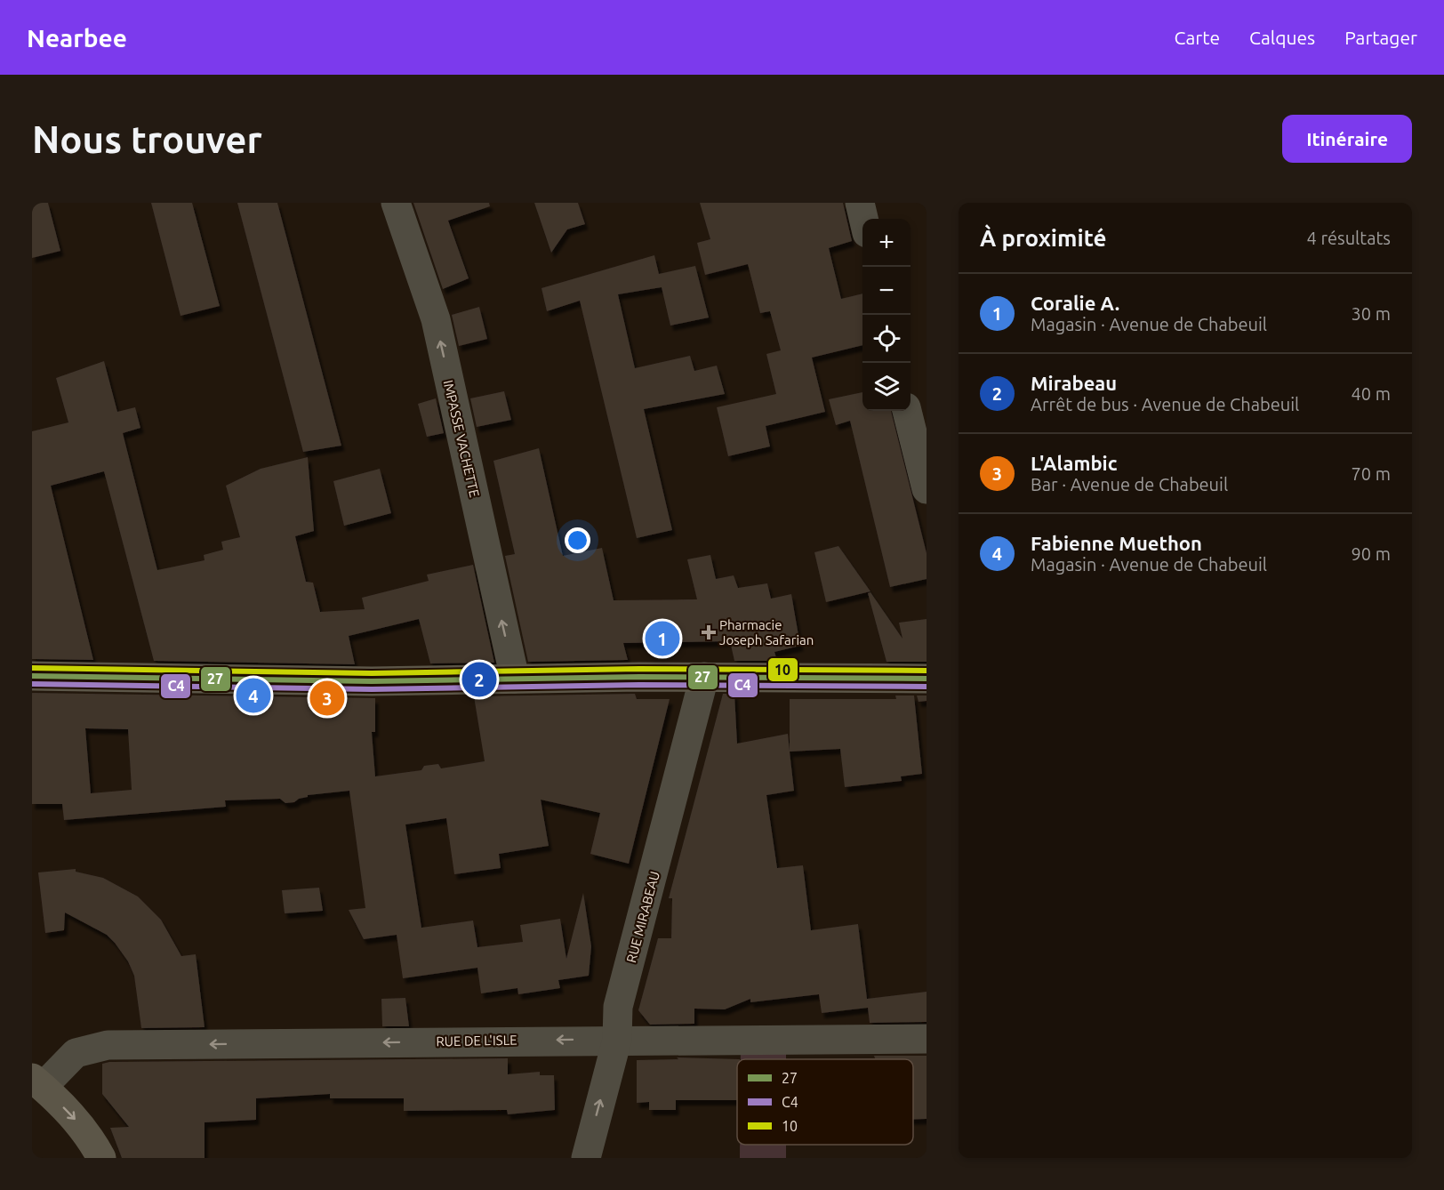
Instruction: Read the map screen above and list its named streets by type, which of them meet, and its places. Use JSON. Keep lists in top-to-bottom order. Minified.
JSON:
{"streets":{"street":["IMPASSE VACHETTE","RUE MIRABEAU","RUE DE L'ISLE"]},"crossings":[["RUE MIRABEAU","RUE DE L'ISLE"]],"one_way":["IMPASSE VACHETTE","RUE DE L'ISLE"],"places":{"health":["Pharmacie Joseph Safarian"]},"lines":["transit line 10","transit line 27","transit line C4"],"legend":["27","C4","10"],"page":{"header":"Nearbee","nav":["Carte","Calques","Partager"],"buttons":"Itinéraire","title":"Nous trouver","heading":["À proximité","4 résultats"],"map_buttons":["+","−"],"list":[{"mark":"1","name":"Coralie A.","note":"Magasin · Avenue de Chabeuil","value":"30 m"},{"mark":"2","name":"Mirabeau","note":"Arrêt de bus · Avenue de Chabeuil","value":"40 m"},{"mark":"3","name":"L'Alambic","note":"Bar · Avenue de Chabeuil","value":"70 m"},{"mark":"4","name":"Fabienne Muethon","note":"Magasin · Avenue de Chabeuil","value":"90 m"}],"pins":["1","2","4","3"]}}
